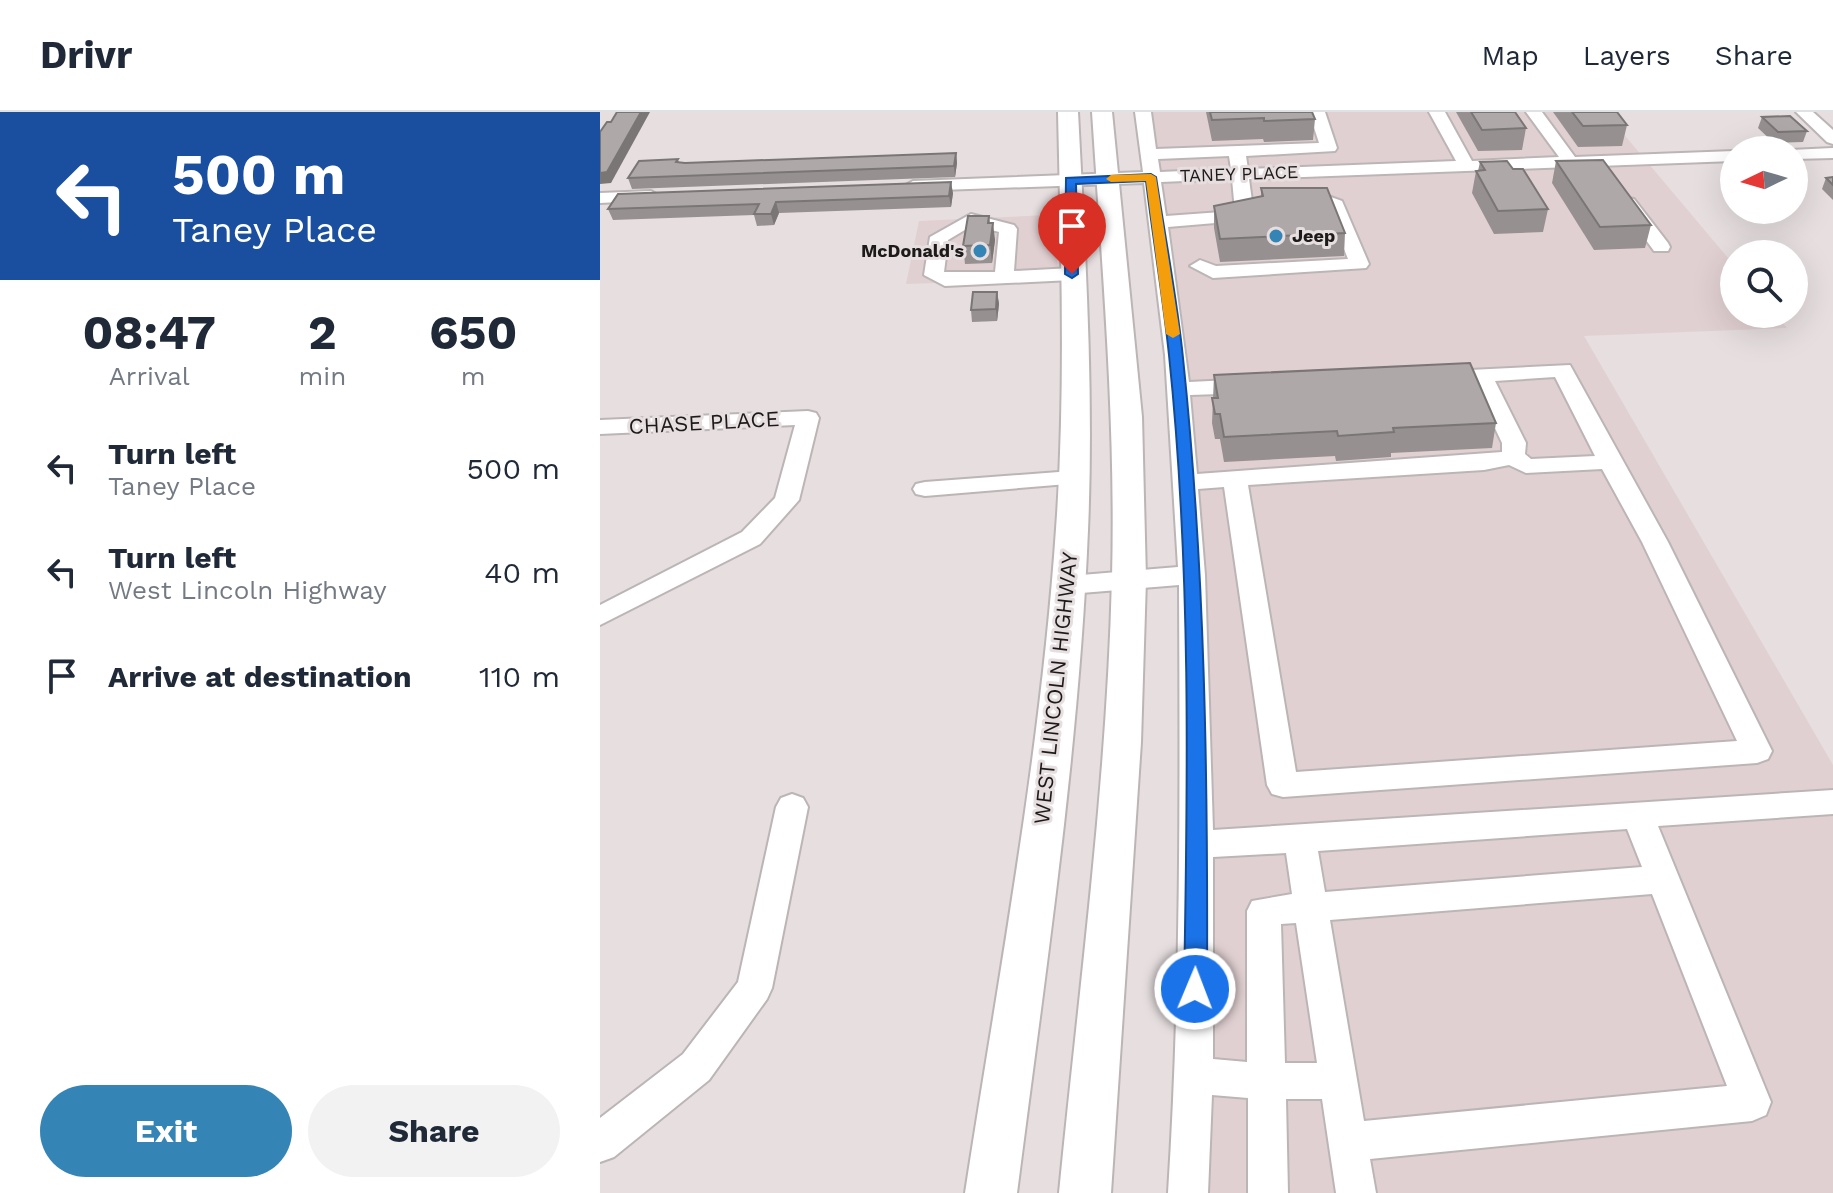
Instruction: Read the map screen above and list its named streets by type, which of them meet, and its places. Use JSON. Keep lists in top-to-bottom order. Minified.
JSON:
{"streets":{"main road":["WEST LINCOLN HIGHWAY"],"street":["TANEY PLACE","CHASE PLACE"]},"crossings":[["TANEY PLACE","WEST LINCOLN HIGHWAY"]],"places":["Jeep","McDonald's"],"north":"left","page":{"header":"Drivr","nav":["Map","Layers","Share"],"turn":["500 m","Taney Place"],"eta":["08:47","Arrival","2","min","650","m"],"list":[{"name":"Turn left","note":"Taney Place","value":"500 m"},{"name":"Turn left","note":"West Lincoln Highway","value":"40 m"},{"name":"Arrive at destination","value":"110 m"}],"buttons":["Exit","Share"]}}
